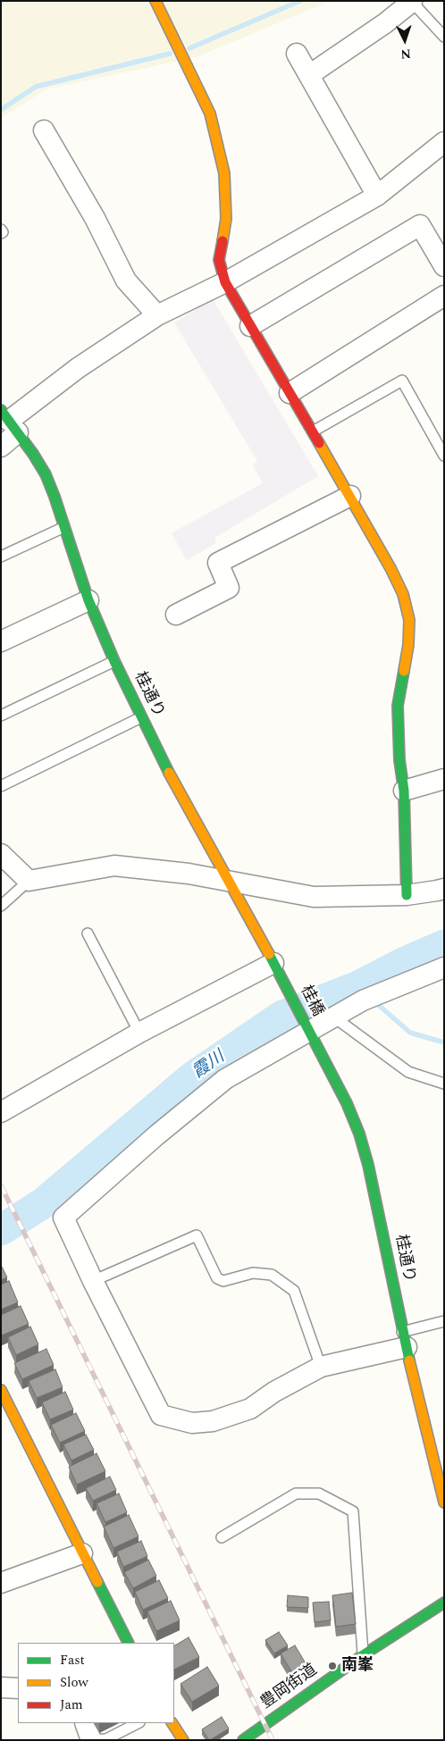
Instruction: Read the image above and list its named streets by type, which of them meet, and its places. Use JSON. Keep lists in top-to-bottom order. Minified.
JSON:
{"streets":{"street":["桂通り","桂橋","豊岡街道"]},"crossings":[["桂通り","桂橋"]],"water":["霞川"],"places":["南峯"],"legend":["Fast","Slow","Jam"],"north":"bottom"}
